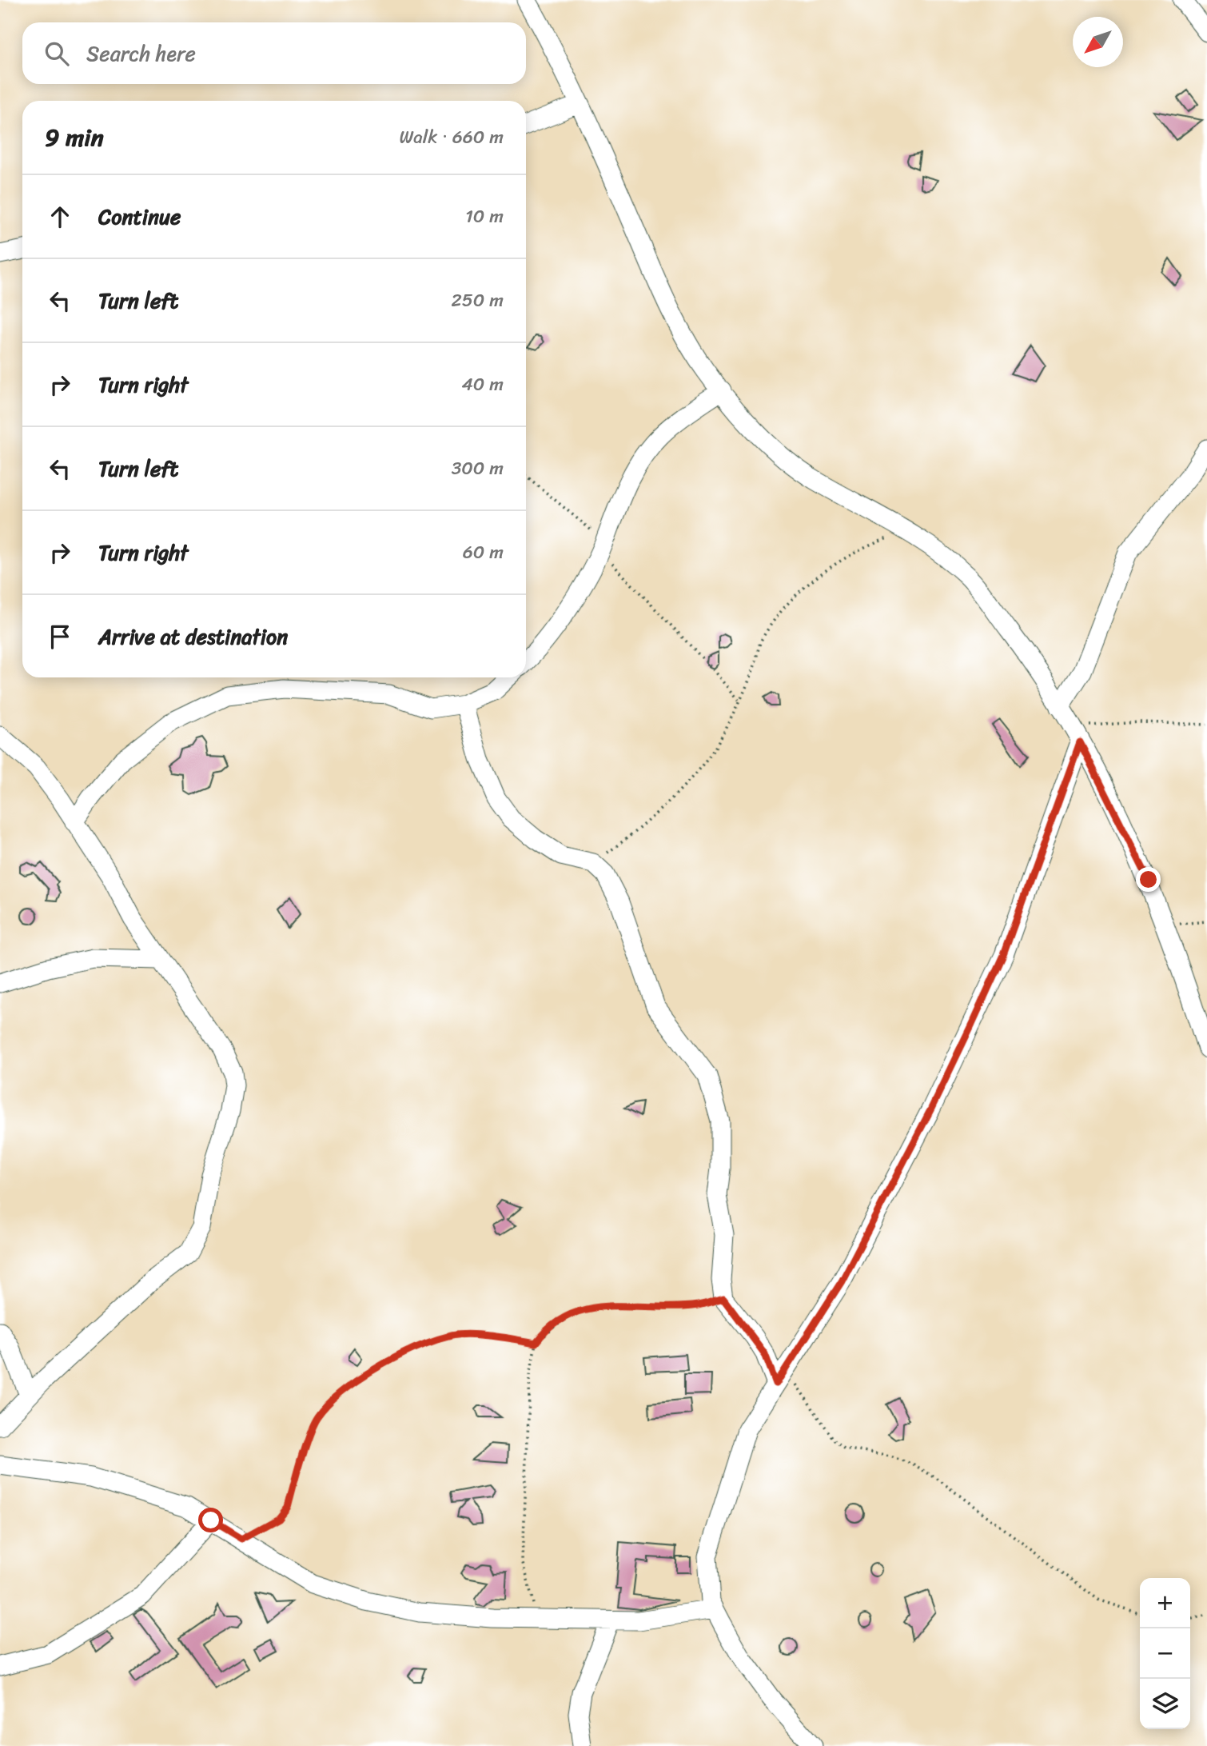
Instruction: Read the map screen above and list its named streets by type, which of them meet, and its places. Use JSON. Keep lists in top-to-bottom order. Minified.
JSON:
{"north":"bottom left","page":{"search":"Search here","heading":["9 min","Walk · 660 m"],"list":[["Continue","10 m"],["Turn left","250 m"],["Turn right","40 m"],["Turn left","300 m"],["Turn right","60 m"],"Arrive at destination"],"map_buttons":["+","−"]}}
